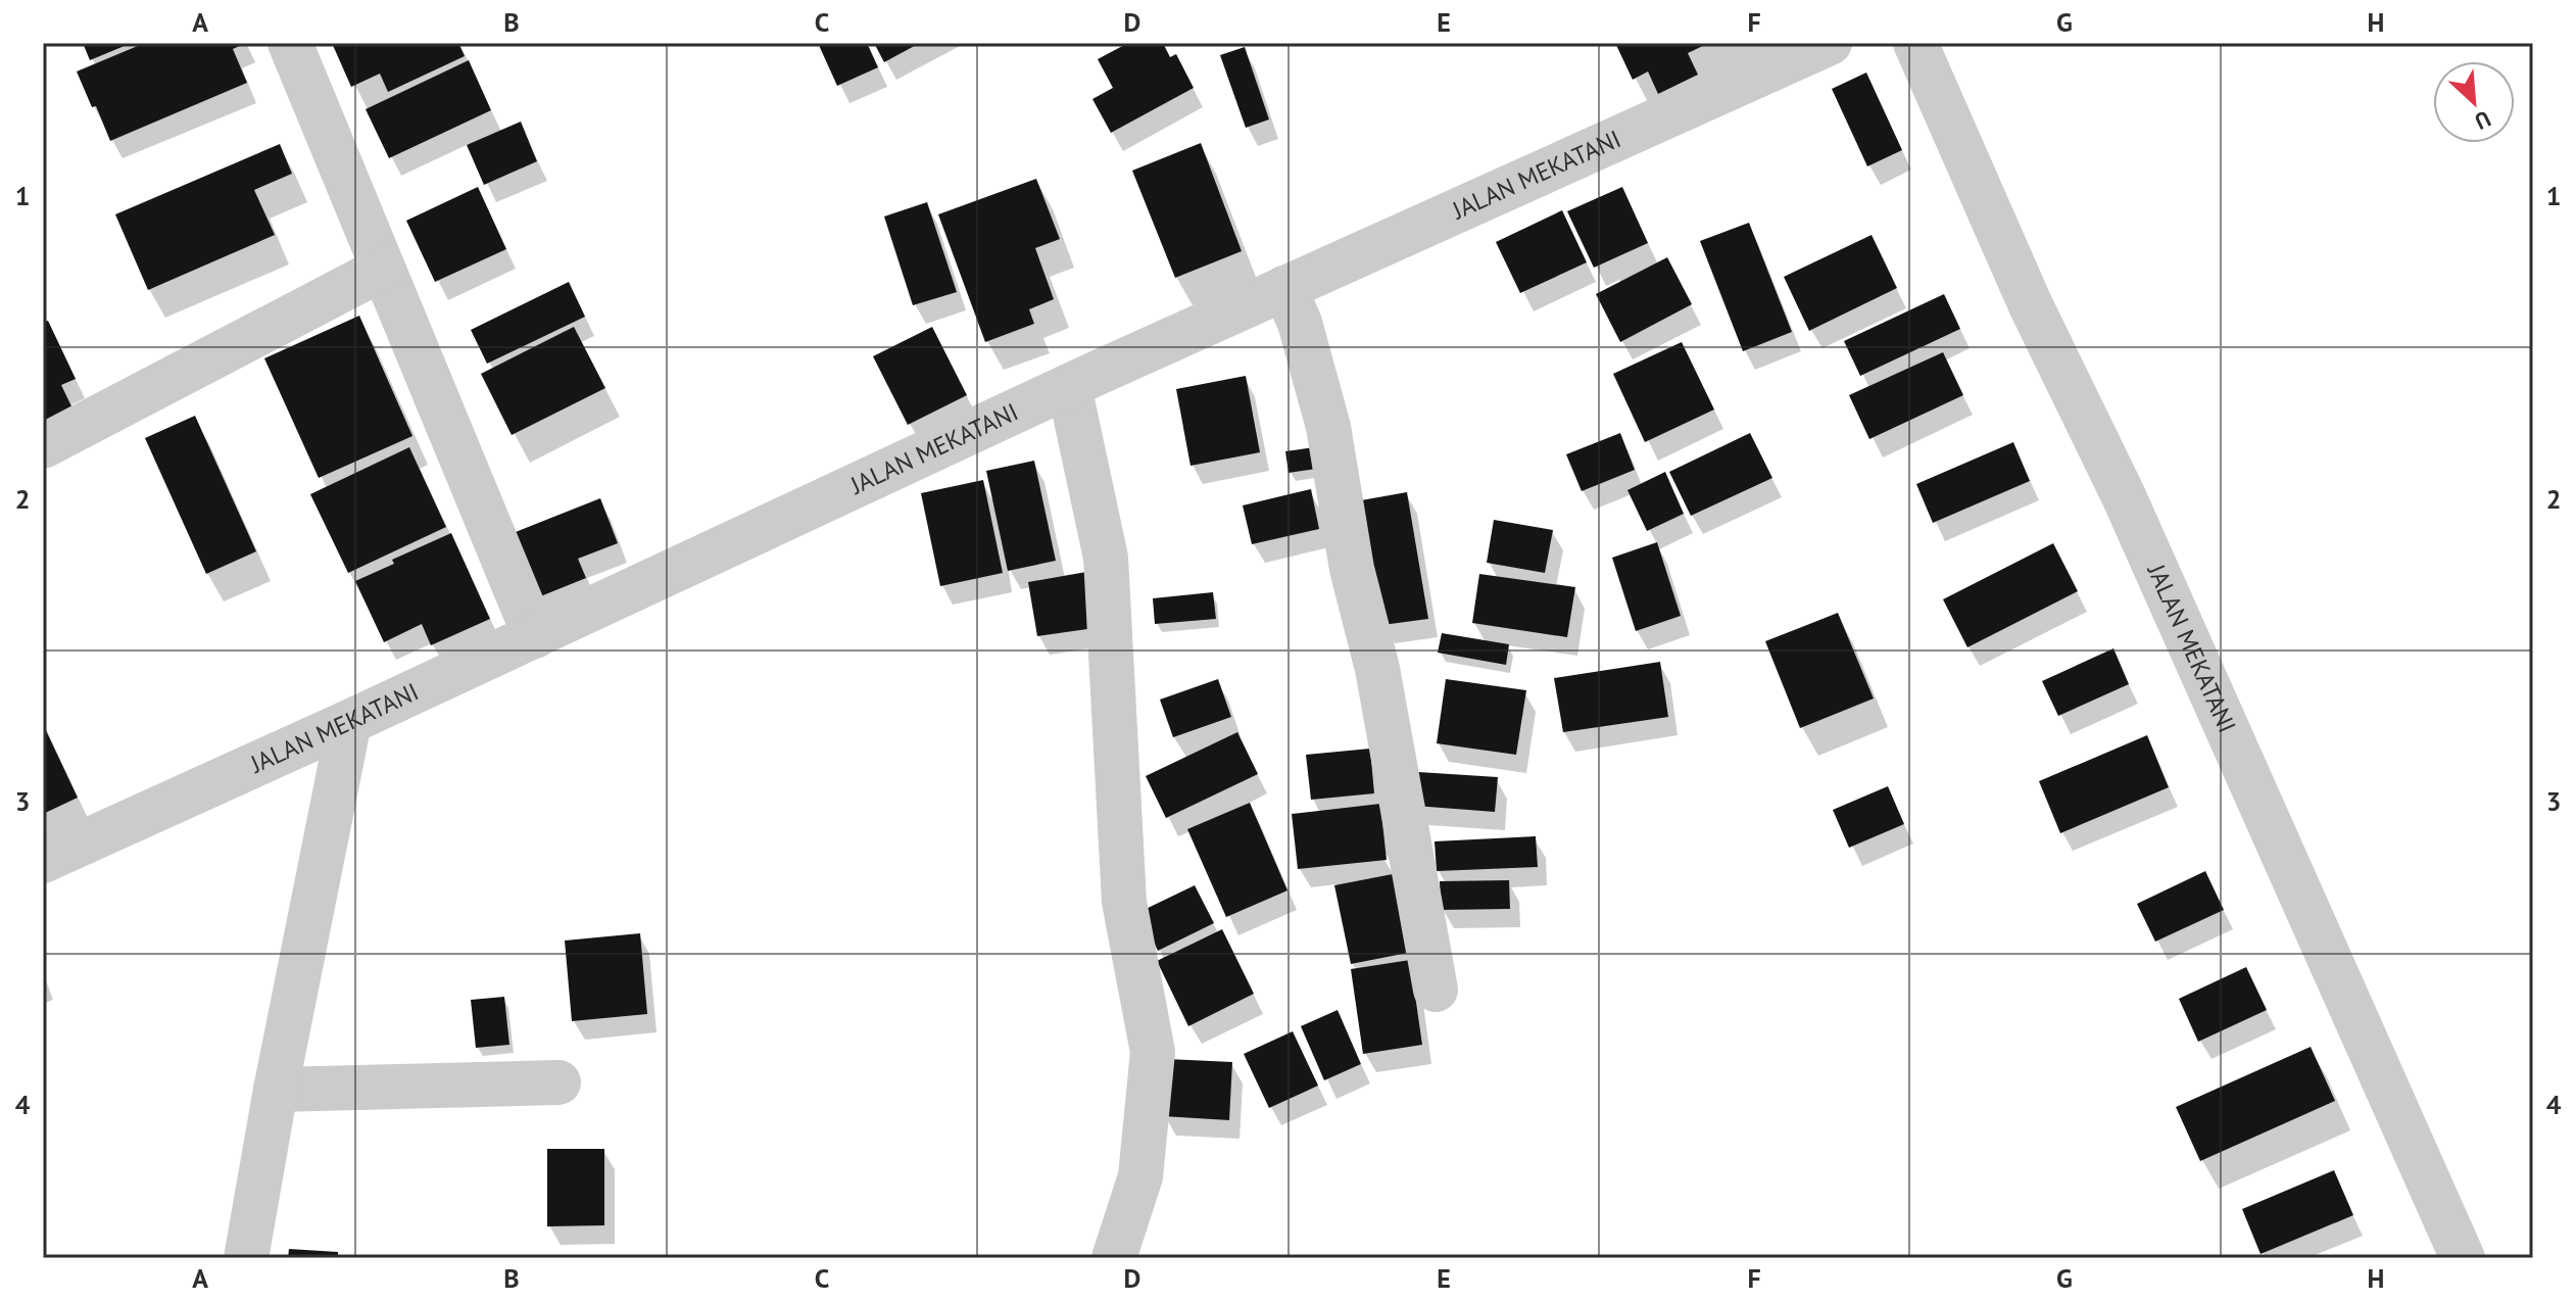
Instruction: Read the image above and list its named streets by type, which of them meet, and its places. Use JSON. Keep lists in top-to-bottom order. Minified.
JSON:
{"streets":{"street":["JALAN MEKATANI"]},"north":"bottom right","grid":{"columns":["A","B","C","D","E","F","G","H"],"rows":["1","2","3","4"]}}
